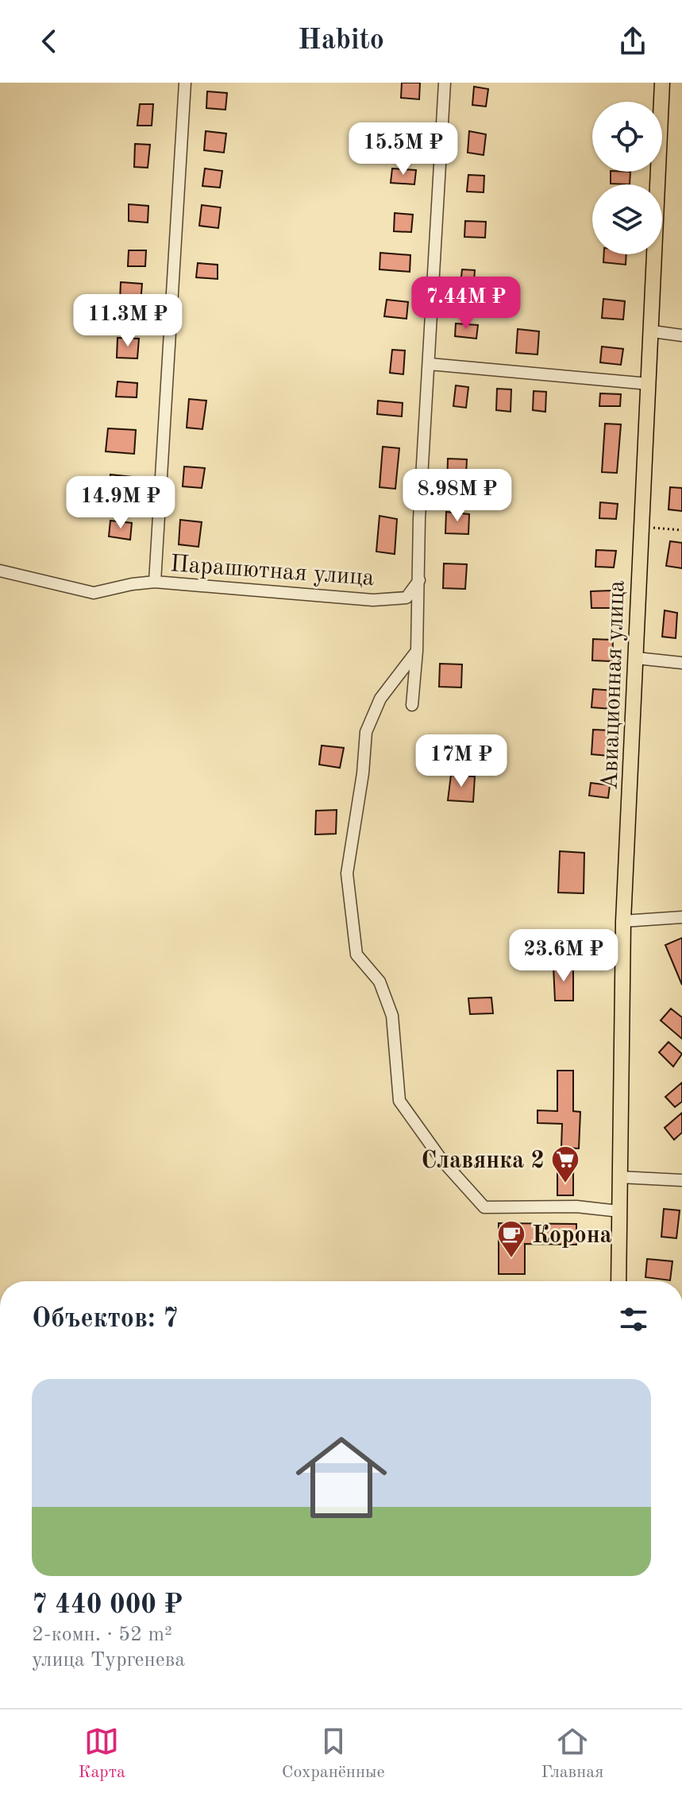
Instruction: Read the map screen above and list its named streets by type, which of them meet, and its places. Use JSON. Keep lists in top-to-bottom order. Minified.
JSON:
{"streets":{"main road":["Авиационная улица"],"street":["Парашютная улица"]},"places":{"supermarket":["Славянка 2"],"cafe":["Корона"]},"page":{"header":"Habito","price":["15.5M ₽","7.44M ₽","11.3M ₽","8.98M ₽","14.9M ₽","17M ₽","23.6M ₽"],"heading":"Объектов: 7","list":[{"name":"7 440 000 ₽","note":"2-комн. · 52 m² · улица Тургенева"}],"tabs":["Карта","Сохранённые","Главная"]}}
